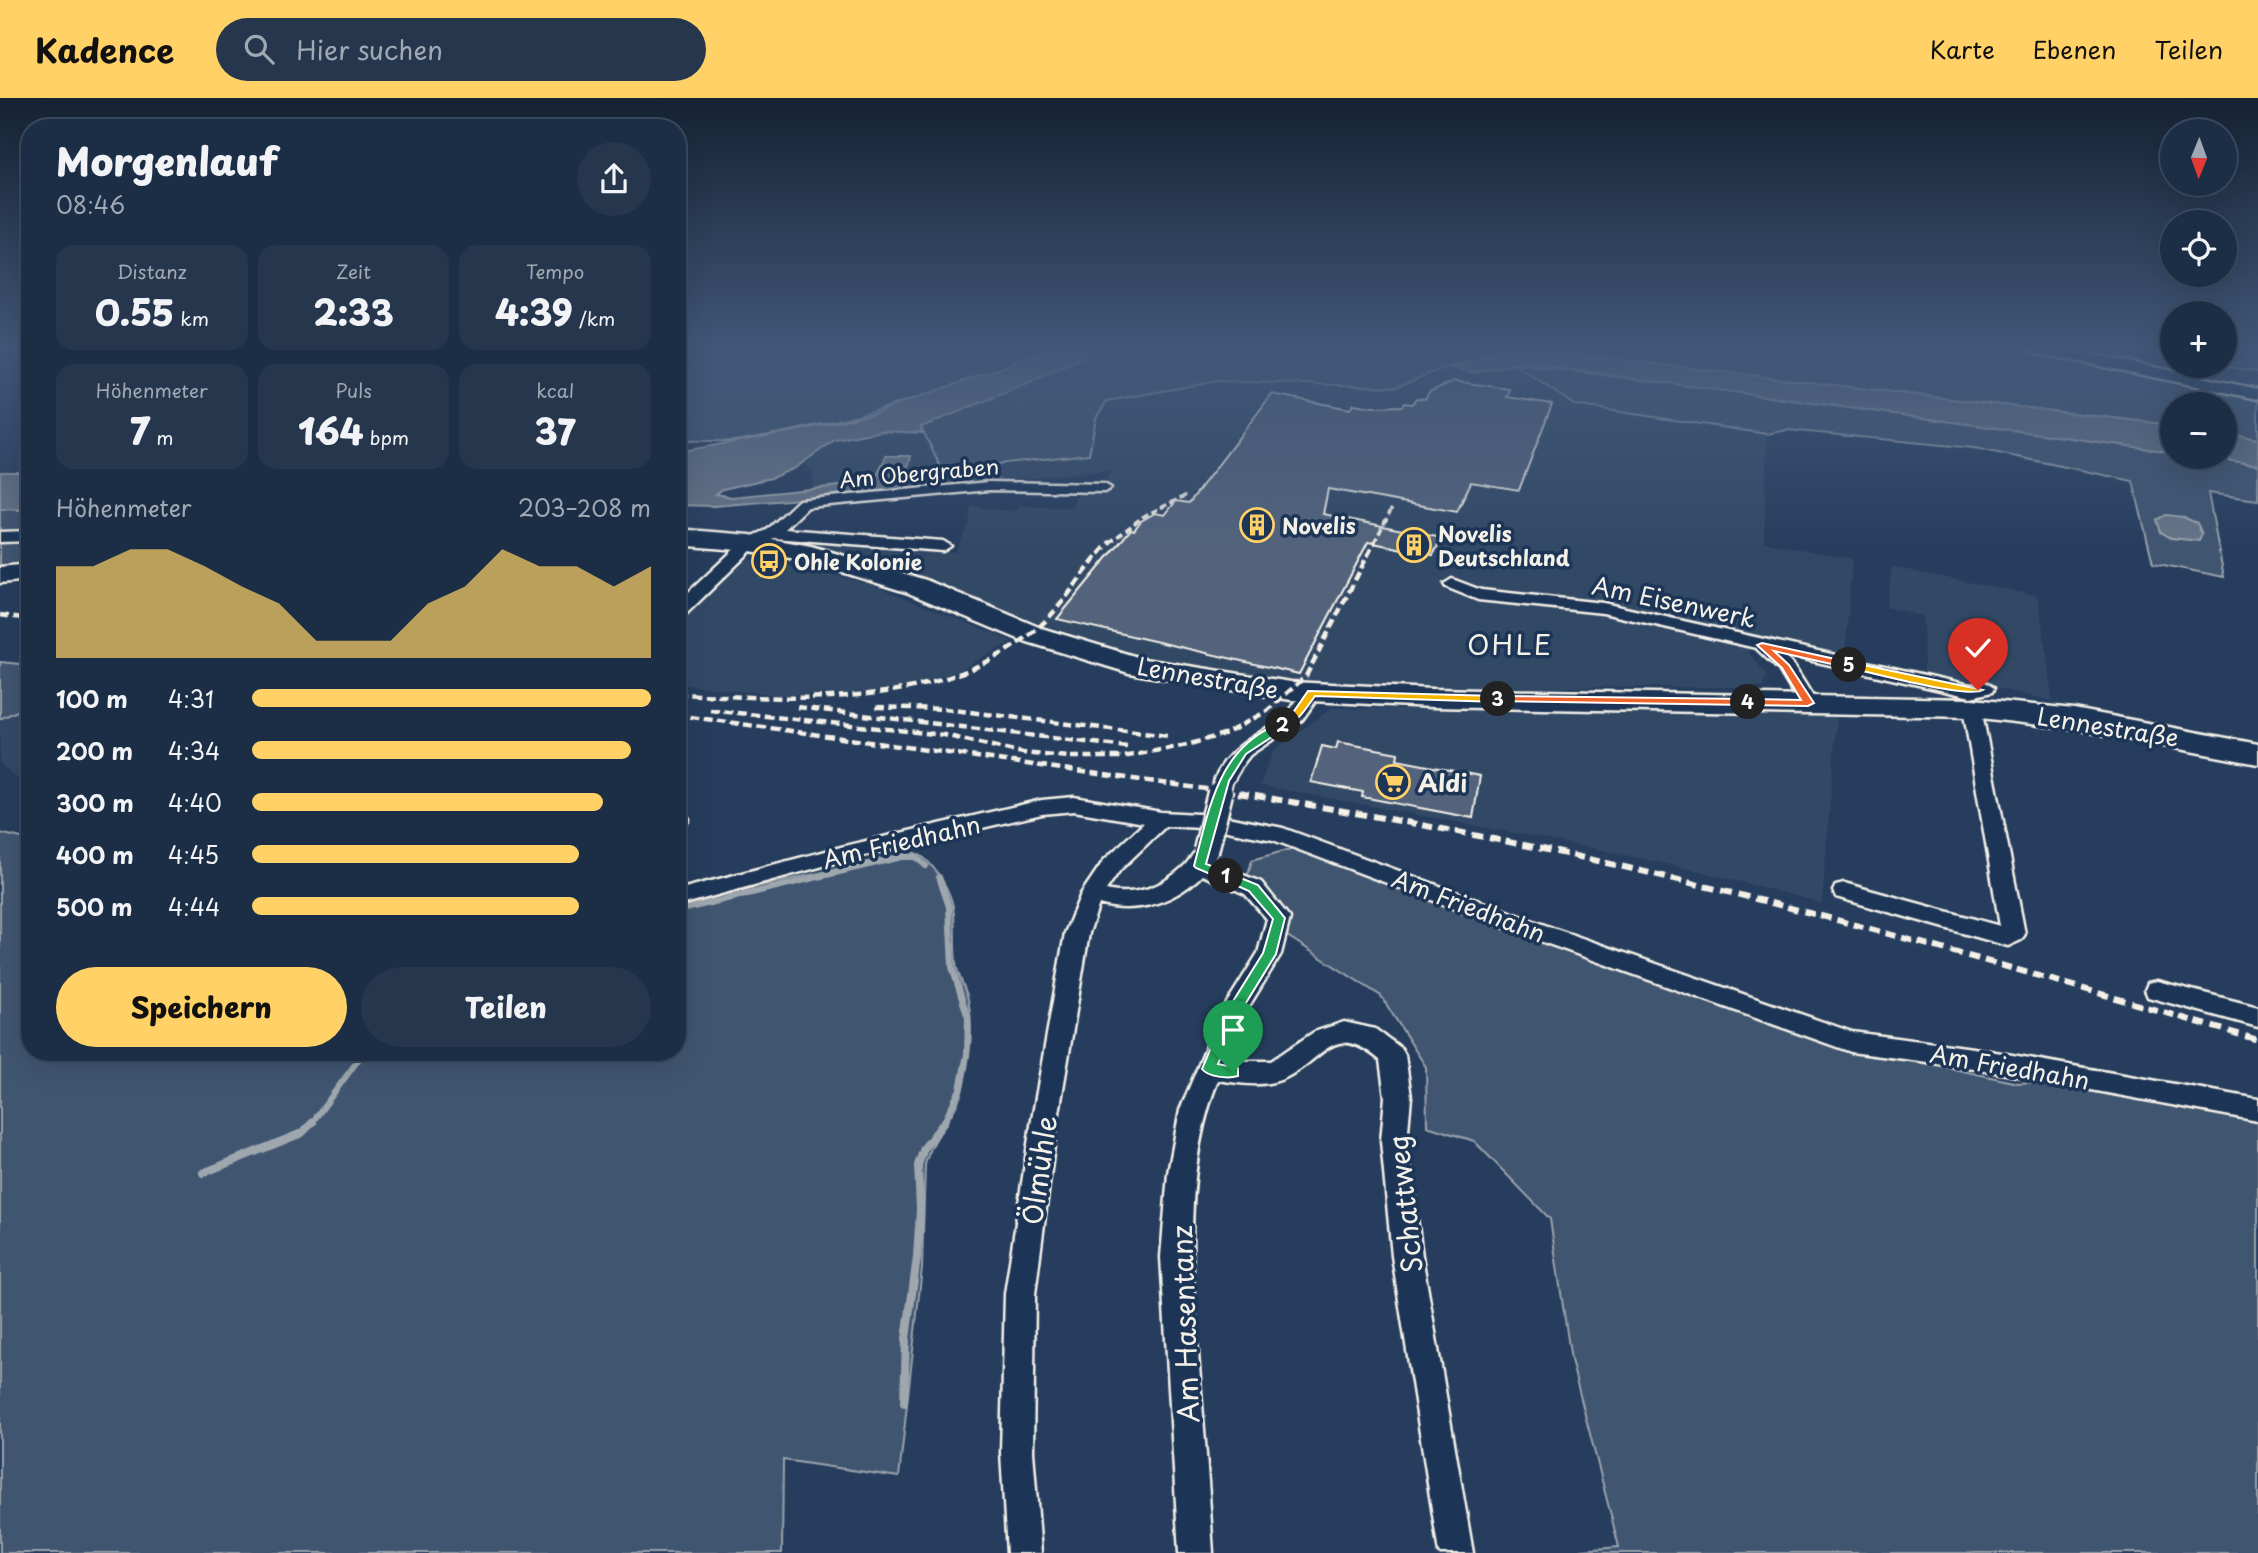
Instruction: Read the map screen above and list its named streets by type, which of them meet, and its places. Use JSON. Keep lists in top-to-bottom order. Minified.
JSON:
{"streets":{"main road":["Lennestraße"],"street":["Am Obergraben","Am Eisenwerk","Am Friedhahn","Ölmühle","Schattweg","Am Hasentanz"]},"crossings":[["Am Obergraben","Lennestraße"],["Am Eisenwerk","Lennestraße"],["Am Friedhahn","Ölmühle"],["Schattweg","Am Hasentanz"]],"districts":["OHLE"],"places":{"building":["Novelis","Novelis Deutschland"],"bus stop":["Ohle Kolonie"],"supermarket":["Aldi"]},"north":"bottom","page":{"header":"Kadence","search":"Hier suchen","nav":["Karte","Ebenen","Teilen"],"map_buttons":["+","−"],"heading":["Morgenlauf","08:46"],"stats":[["Distanz","0.55 km"],["Zeit","2:33"],["Tempo","4:39 /km"],["Höhenmeter","7 m"],["Puls","164 bpm"],["kcal","37"]],"chart":["Höhenmeter","203–208 m"],"pins":["5","3","4","2","1"],"list":[{"name":"100 m","note":"4:31"},{"name":"200 m","note":"4:34"},{"name":"300 m","note":"4:40"},{"name":"400 m","note":"4:45"},{"name":"500 m","note":"4:44"}],"buttons":["Speichern","Teilen"]}}
